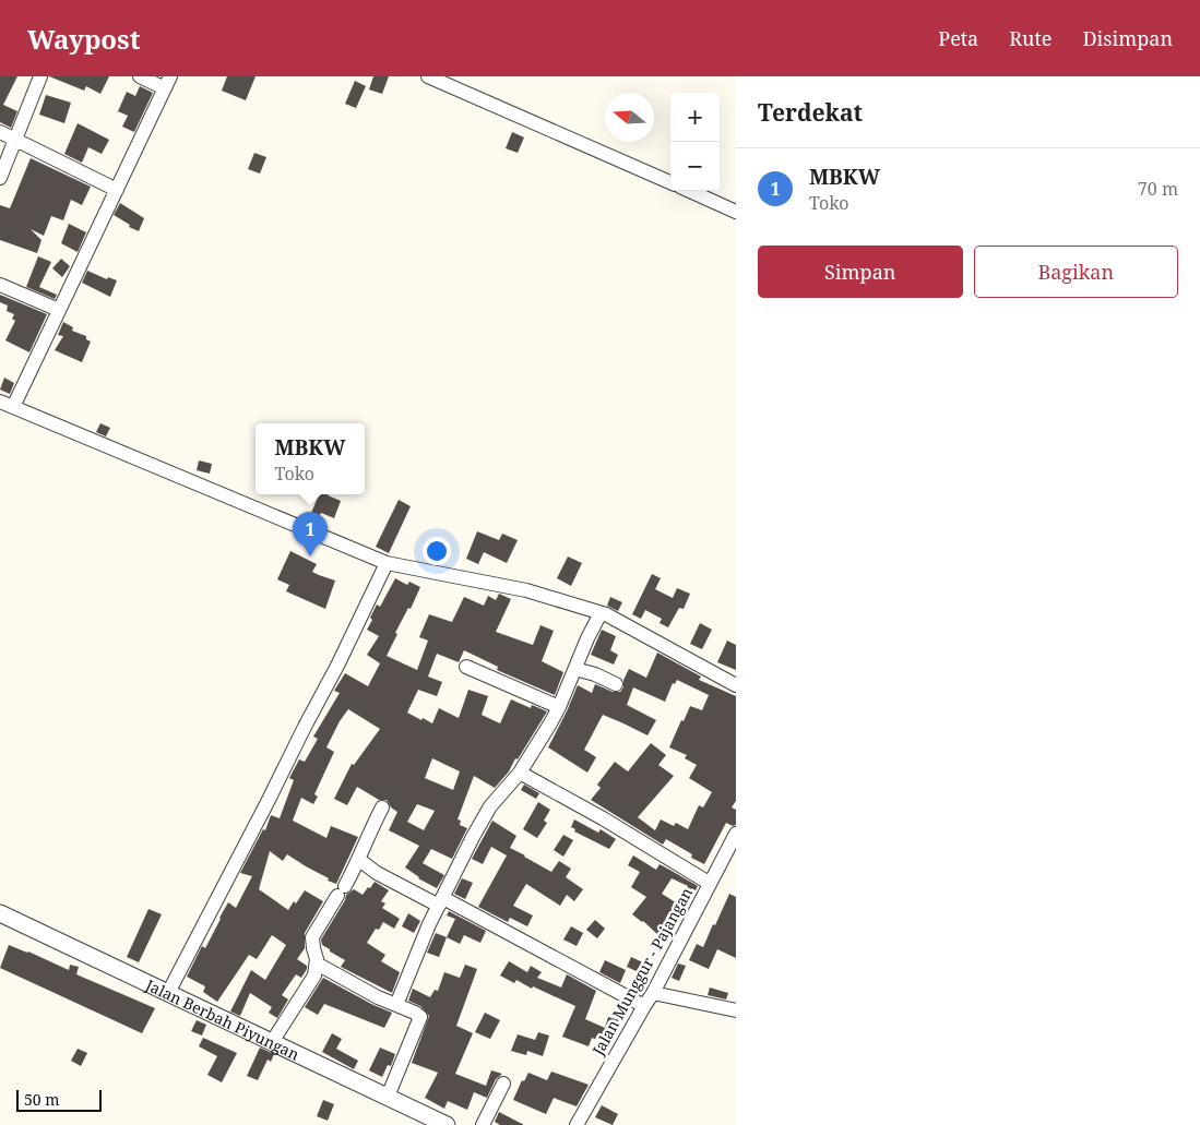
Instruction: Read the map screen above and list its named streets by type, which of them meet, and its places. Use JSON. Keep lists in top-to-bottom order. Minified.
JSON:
{"streets":{"street":["Jalan Munggur - Pajangan","Jalan Berbah Piyungan"]},"scale_bar":"50 m","north":"left","page":{"header":"Waypost","nav":["Peta","Rute","Disimpan"],"heading":"Terdekat","map_buttons":["+","−"],"list":[{"mark":"1","name":"MBKW","note":"Toko","value":"70 m"}],"buttons":["Simpan","Bagikan"],"popup":["MBKW","Toko"],"pins":"1","scale":"50 m"}}
